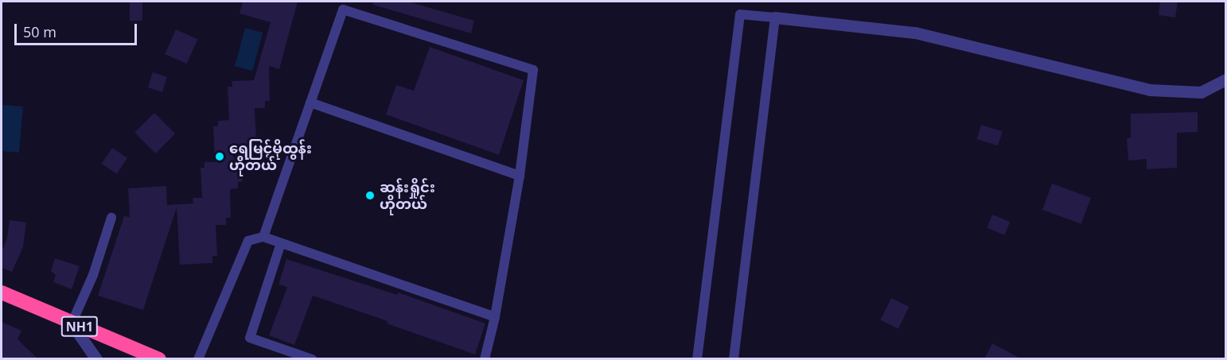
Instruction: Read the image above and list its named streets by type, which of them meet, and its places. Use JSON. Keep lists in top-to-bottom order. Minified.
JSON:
{"streets":{"highway":["NH1"]},"places":["ရွှေမြင့်မိုထွန်း ဟိုတယ်","ဆန်းရှိုင်း ဟိုတယ်"],"scale_bar":"50 m"}
